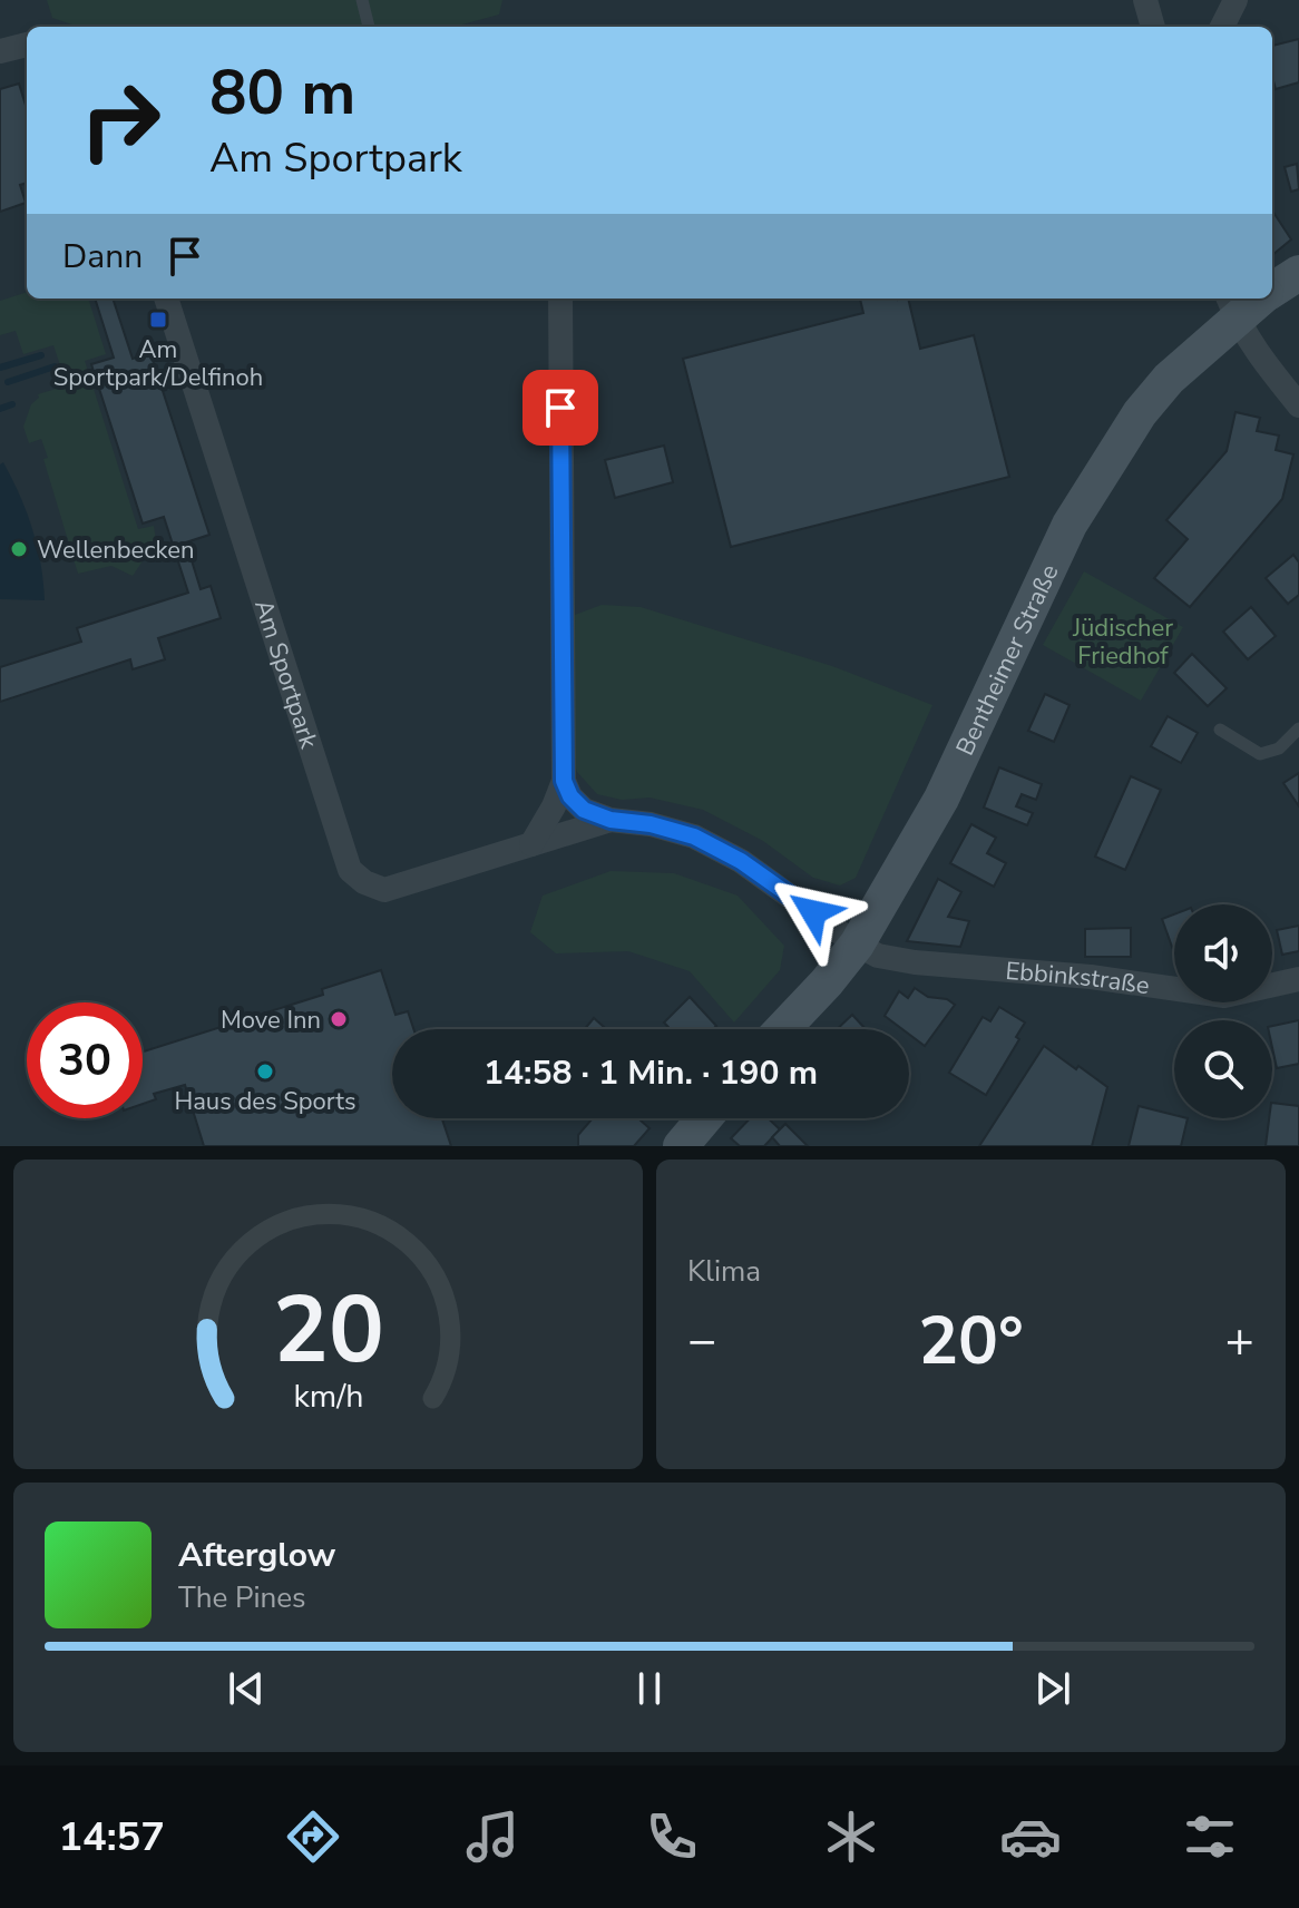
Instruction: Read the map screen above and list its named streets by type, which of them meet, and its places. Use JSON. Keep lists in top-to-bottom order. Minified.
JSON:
{"streets":{"street":["Bentheimer Straße","Am Sportpark","Ebbinkstraße"]},"crossings":[["Bentheimer Straße","Am Sportpark"],["Bentheimer Straße","Ebbinkstraße"],["Am Sportpark","Ebbinkstraße"]],"parks":["Jüdischer Friedhof"],"places":{"transit":["Am Sportpark/Delfinoh"],"other":["Wellenbecken","Move Inn","Haus des Sports"]},"page":{"turn":["80 m","Am Sportpark"],"then":"Dann","limit":"30","trip":"14:58 · 1 Min. · 190 m","tile":"Klima","heat":["−","20°","+"],"song":["Afterglow","The Pines"],"tabs":"14:57","gauge":["20","km/h"]}}
